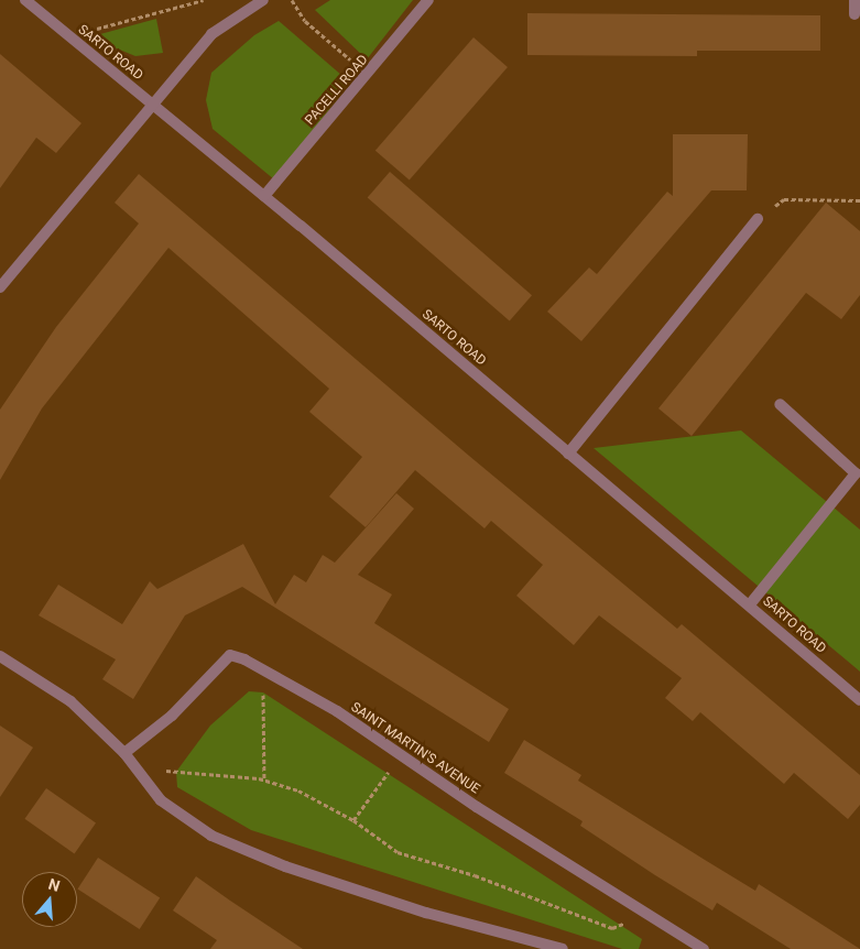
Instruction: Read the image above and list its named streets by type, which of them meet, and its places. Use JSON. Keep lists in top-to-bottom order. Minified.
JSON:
{"streets":{"street":["SARTO ROAD","PACELLI ROAD","SAINT MARTIN'S AVENUE"]},"crossings":[["SARTO ROAD","PACELLI ROAD"]],"north":"top"}
